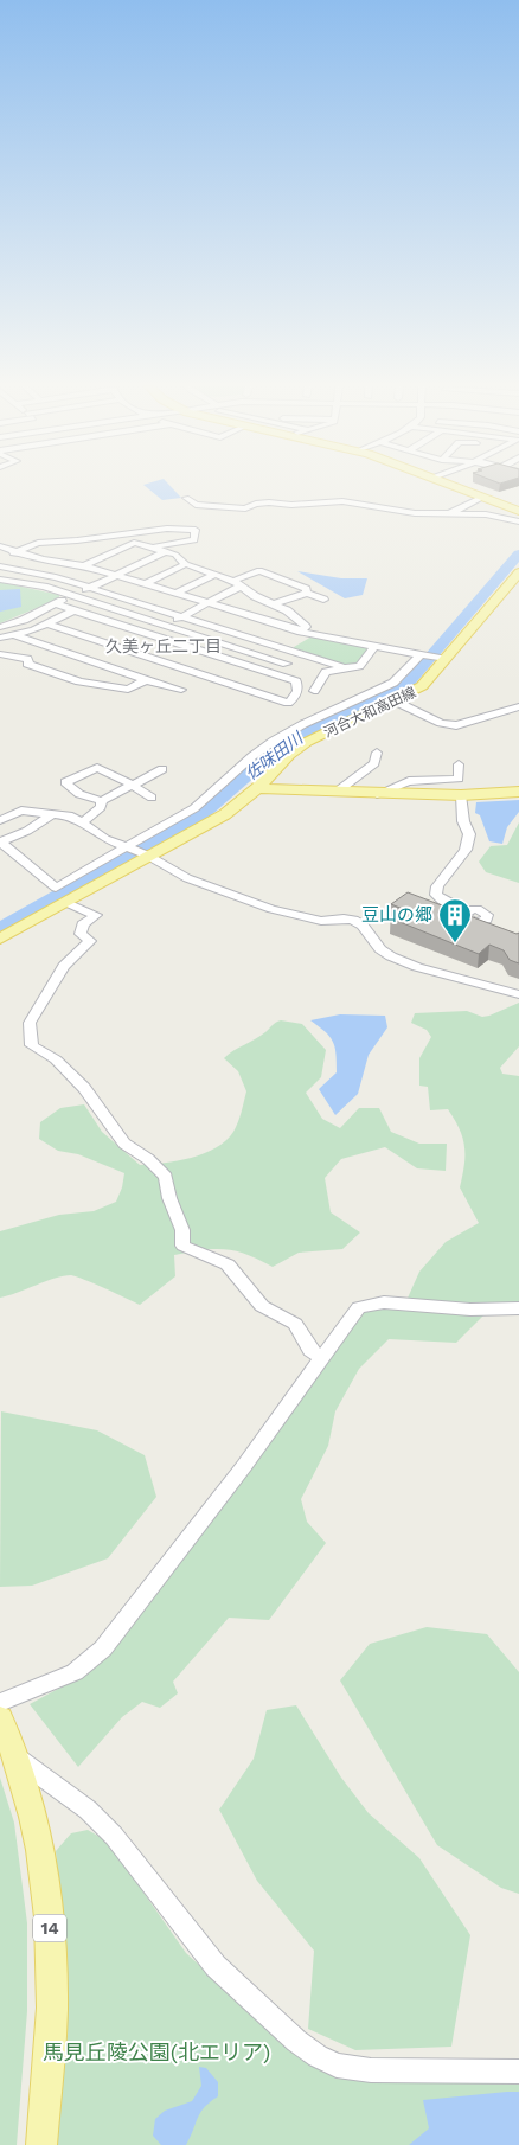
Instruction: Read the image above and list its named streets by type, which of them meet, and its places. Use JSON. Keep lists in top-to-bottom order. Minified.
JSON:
{"streets":{"main road":["河合大和高田線","14"]},"districts":["久美ヶ丘二丁目"],"water":["佐味田川"],"parks":["馬見丘陵公園(北エリア)"],"places":{"building":["豆山の郷"]}}
